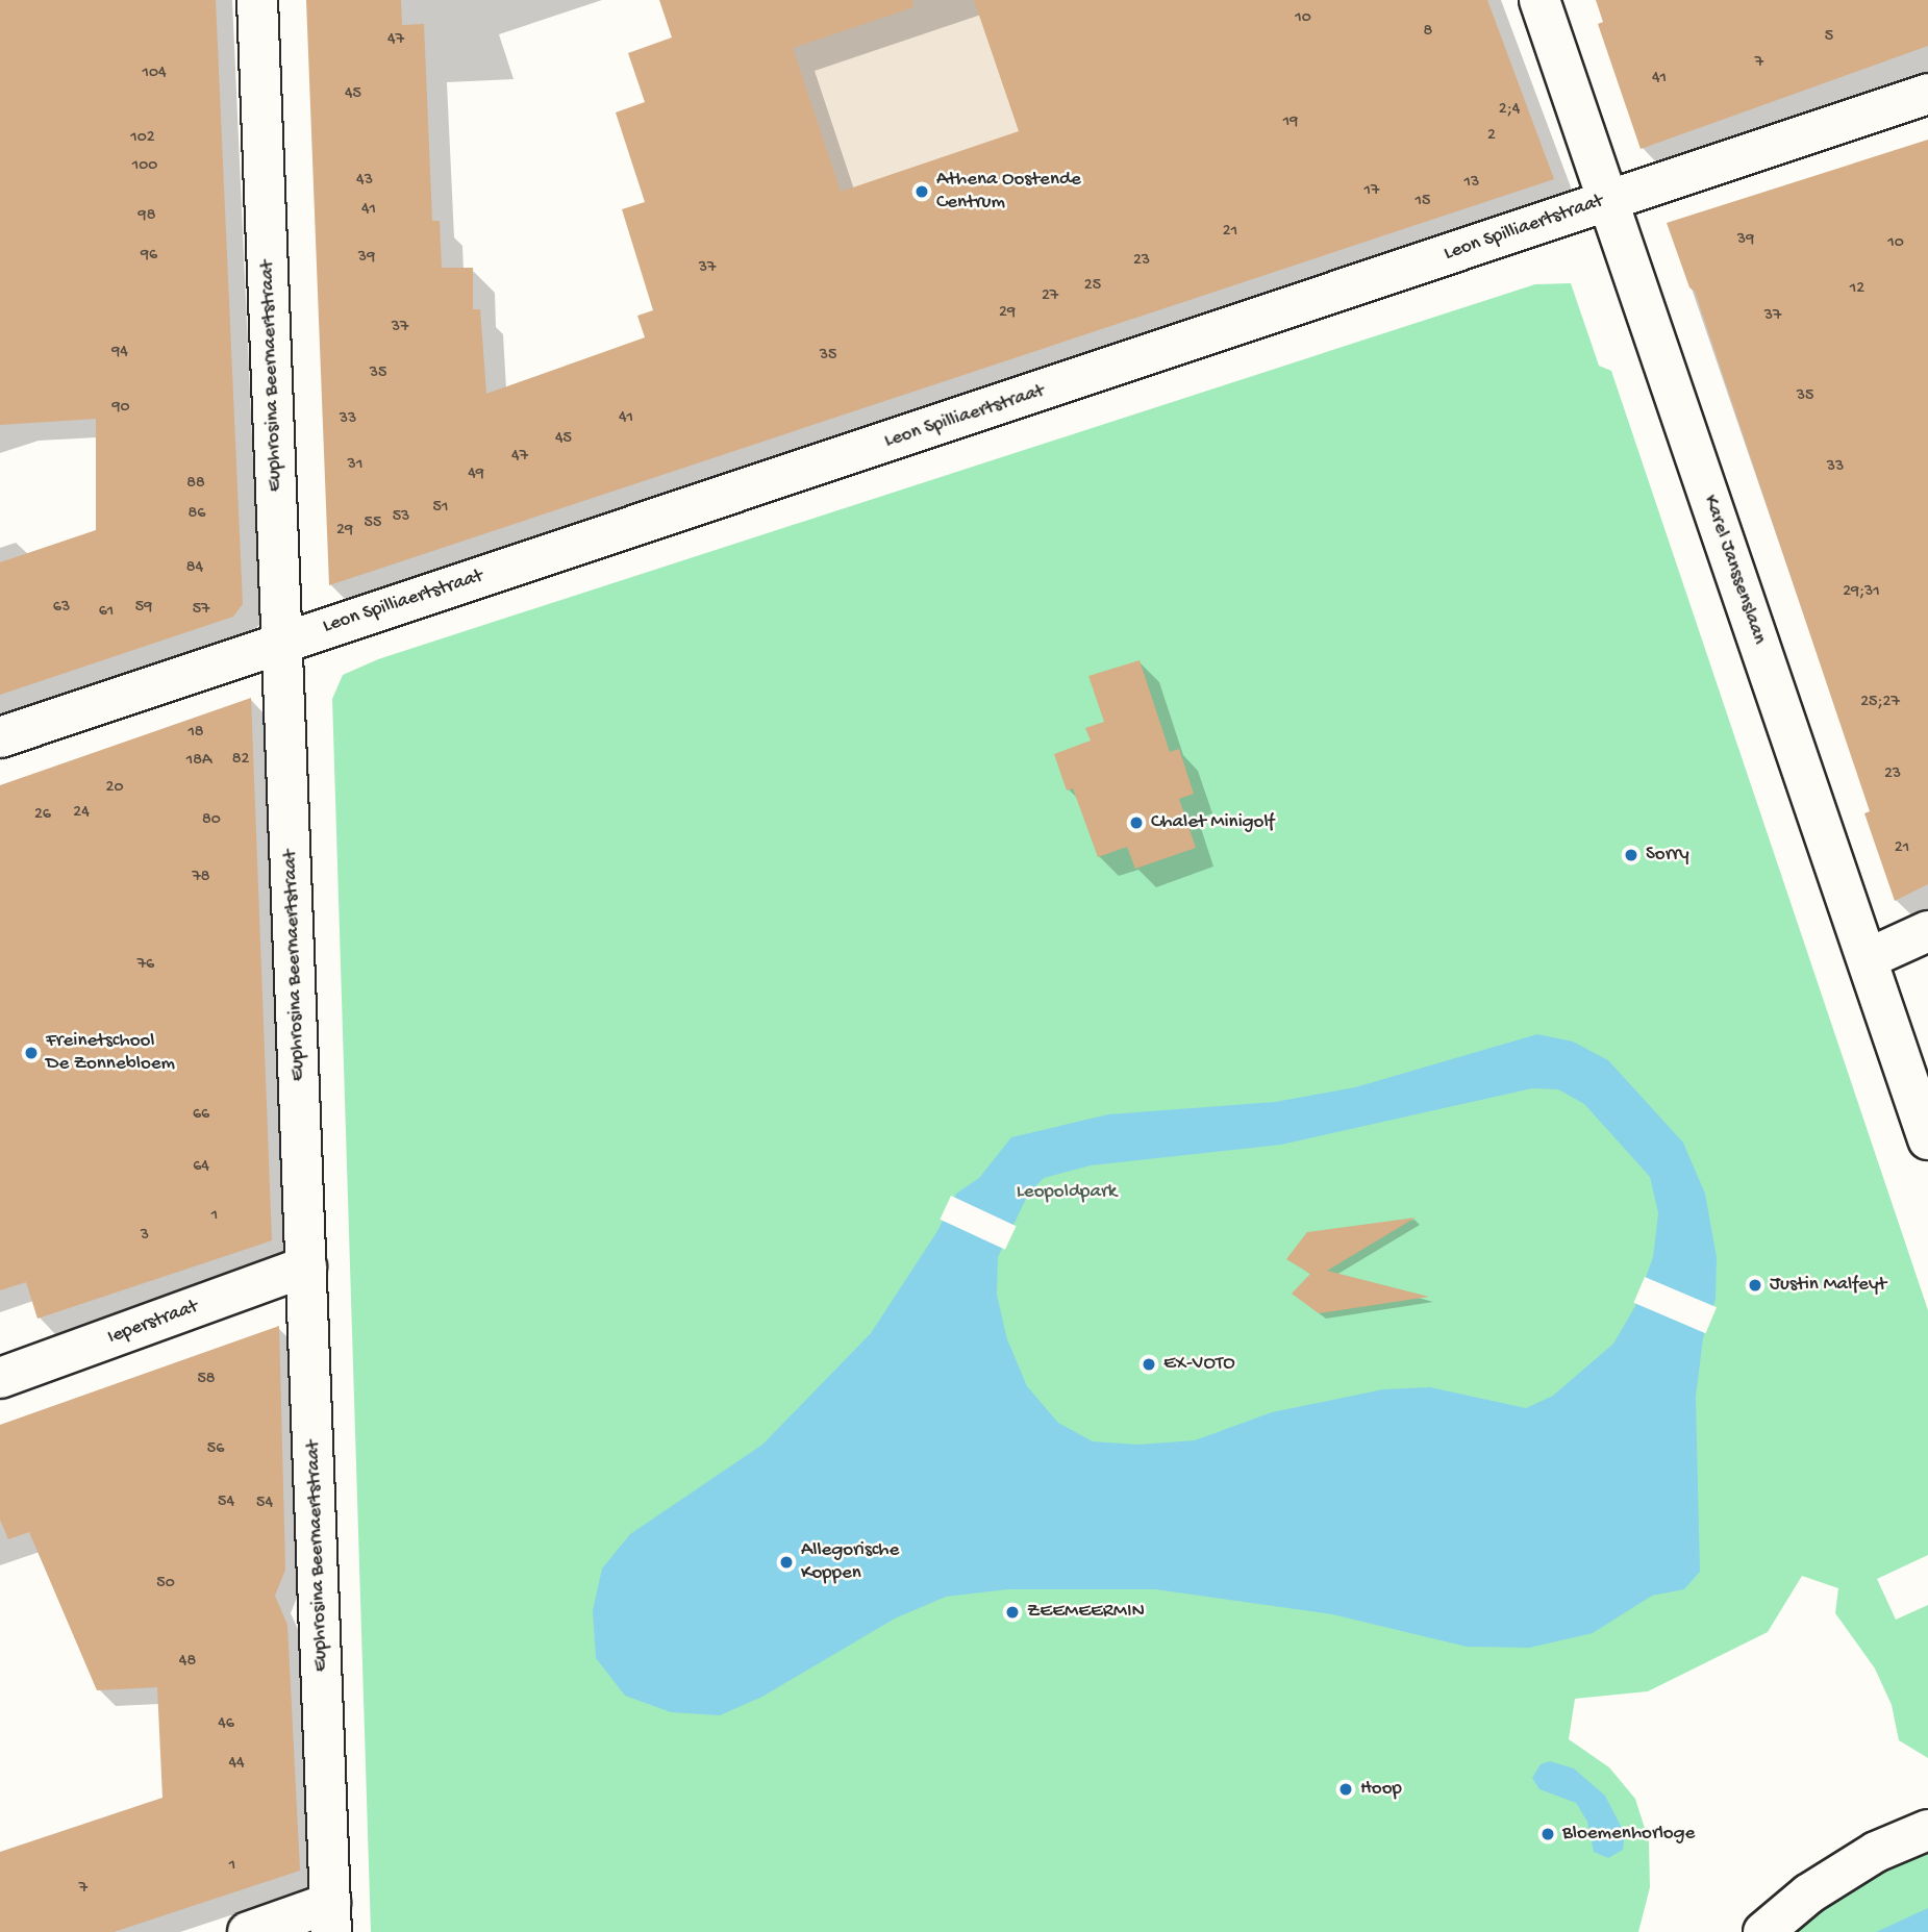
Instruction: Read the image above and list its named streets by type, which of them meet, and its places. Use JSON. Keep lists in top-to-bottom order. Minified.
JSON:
{"streets":{"street":["Leon Spilliaertstraat","Euphrosina Beernaertstraat","Karel Janssenslaan","Ieperstraat"]},"crossings":[["Leon Spilliaertstraat","Euphrosina Beernaertstraat"],["Leon Spilliaertstraat","Karel Janssenslaan"],["Euphrosina Beernaertstraat","Ieperstraat"]],"parks":["Leopoldpark"],"places":["Athena Oostende Centrum","Chalet Minigolf","Sorry","Freinetschool De Zonnebloem","Justin Malfeyt","EX-VOTO","Allegorische Koppen","ZEEMEERMIN","Hoop","Bloemenhorloge"],"house_numbers":["10","8","5","47","7","104","41","45","2;4","19","2","102","100","43","13","17","15","41","98","21","39","10","96","39","23","37","25","12","27","29","37","37","94","35","35","35","90","41","33","45","47","31","33","49","88","51","86","53","55","29","84","29;31","63","59","57","61","25;27","18","82","18A","23","20","24","26","80","21","78","76","66","64","1","3","58","56","54","54","50","48","46","44","1","7"]}
